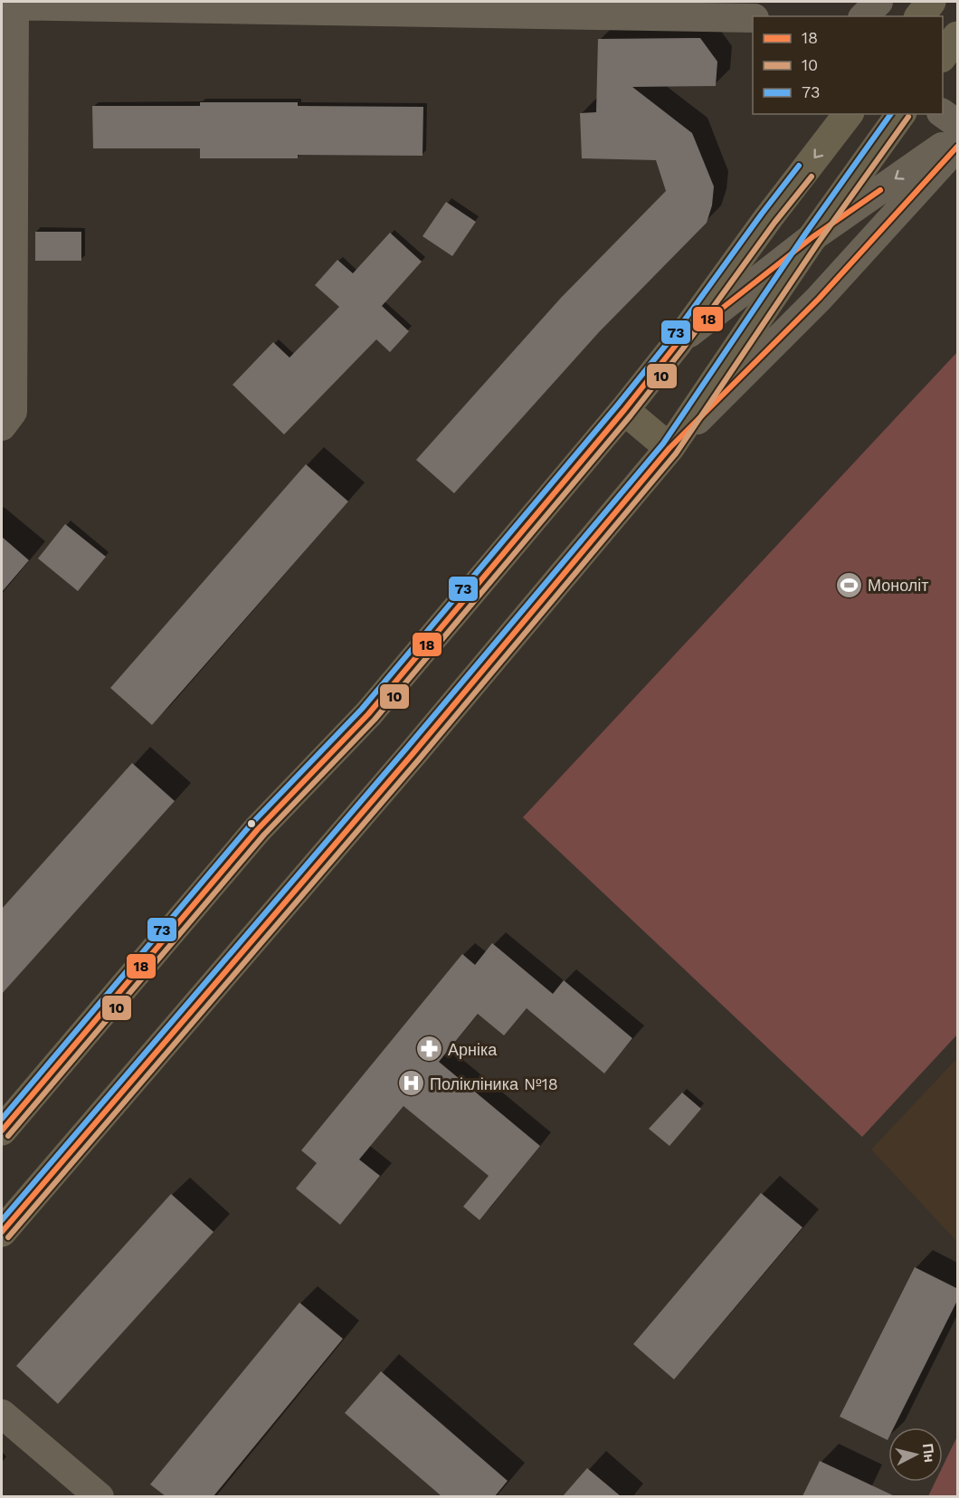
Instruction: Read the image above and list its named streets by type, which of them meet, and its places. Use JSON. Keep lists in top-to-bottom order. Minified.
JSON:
{"places":{"sports":["Моноліт"],"pharmacy":["Арніка"],"hospital":["Полікліника №18"]},"lines":["transit line 73","transit line 10","transit line 18"],"legend":["18","10","73"],"north":"right"}
